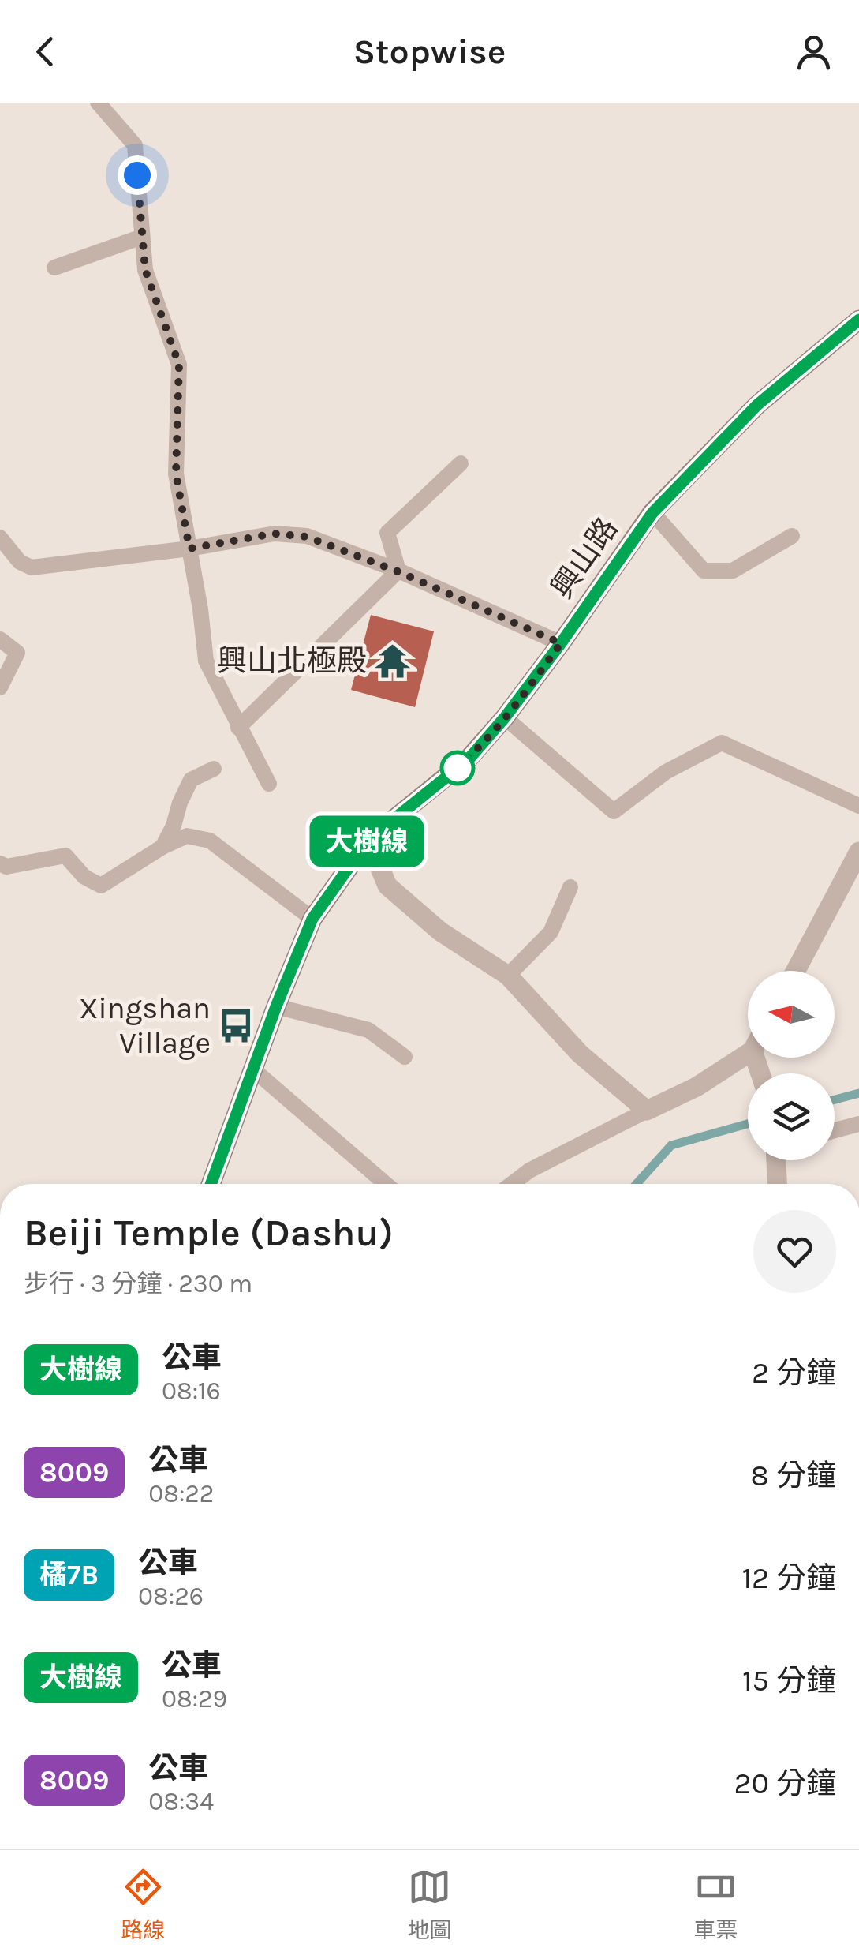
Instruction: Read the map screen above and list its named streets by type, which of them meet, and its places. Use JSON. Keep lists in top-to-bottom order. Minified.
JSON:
{"streets":{"main road":["興山路"]},"places":{"temple":["興山北極殿"],"bus stop":["Xingshan Village"]},"lines":["bus line 大樹線"],"north":"left","page":{"header":"Stopwise","on_map":"大樹線","heading":["Beiji Temple (Dashu)","步行 · 3 分鐘 · 230 m"],"list":[{"mark":"大樹線","name":"公車","note":"08:16","value":"2 分鐘"},{"mark":"8009","name":"公車","note":"08:22","value":"8 分鐘"},{"mark":"橘7B","name":"公車","note":"08:26","value":"12 分鐘"},{"mark":"大樹線","name":"公車","note":"08:29","value":"15 分鐘"},{"mark":"8009","name":"公車","note":"08:34","value":"20 分鐘"}],"tabs":["路線","地圖","車票"]}}
